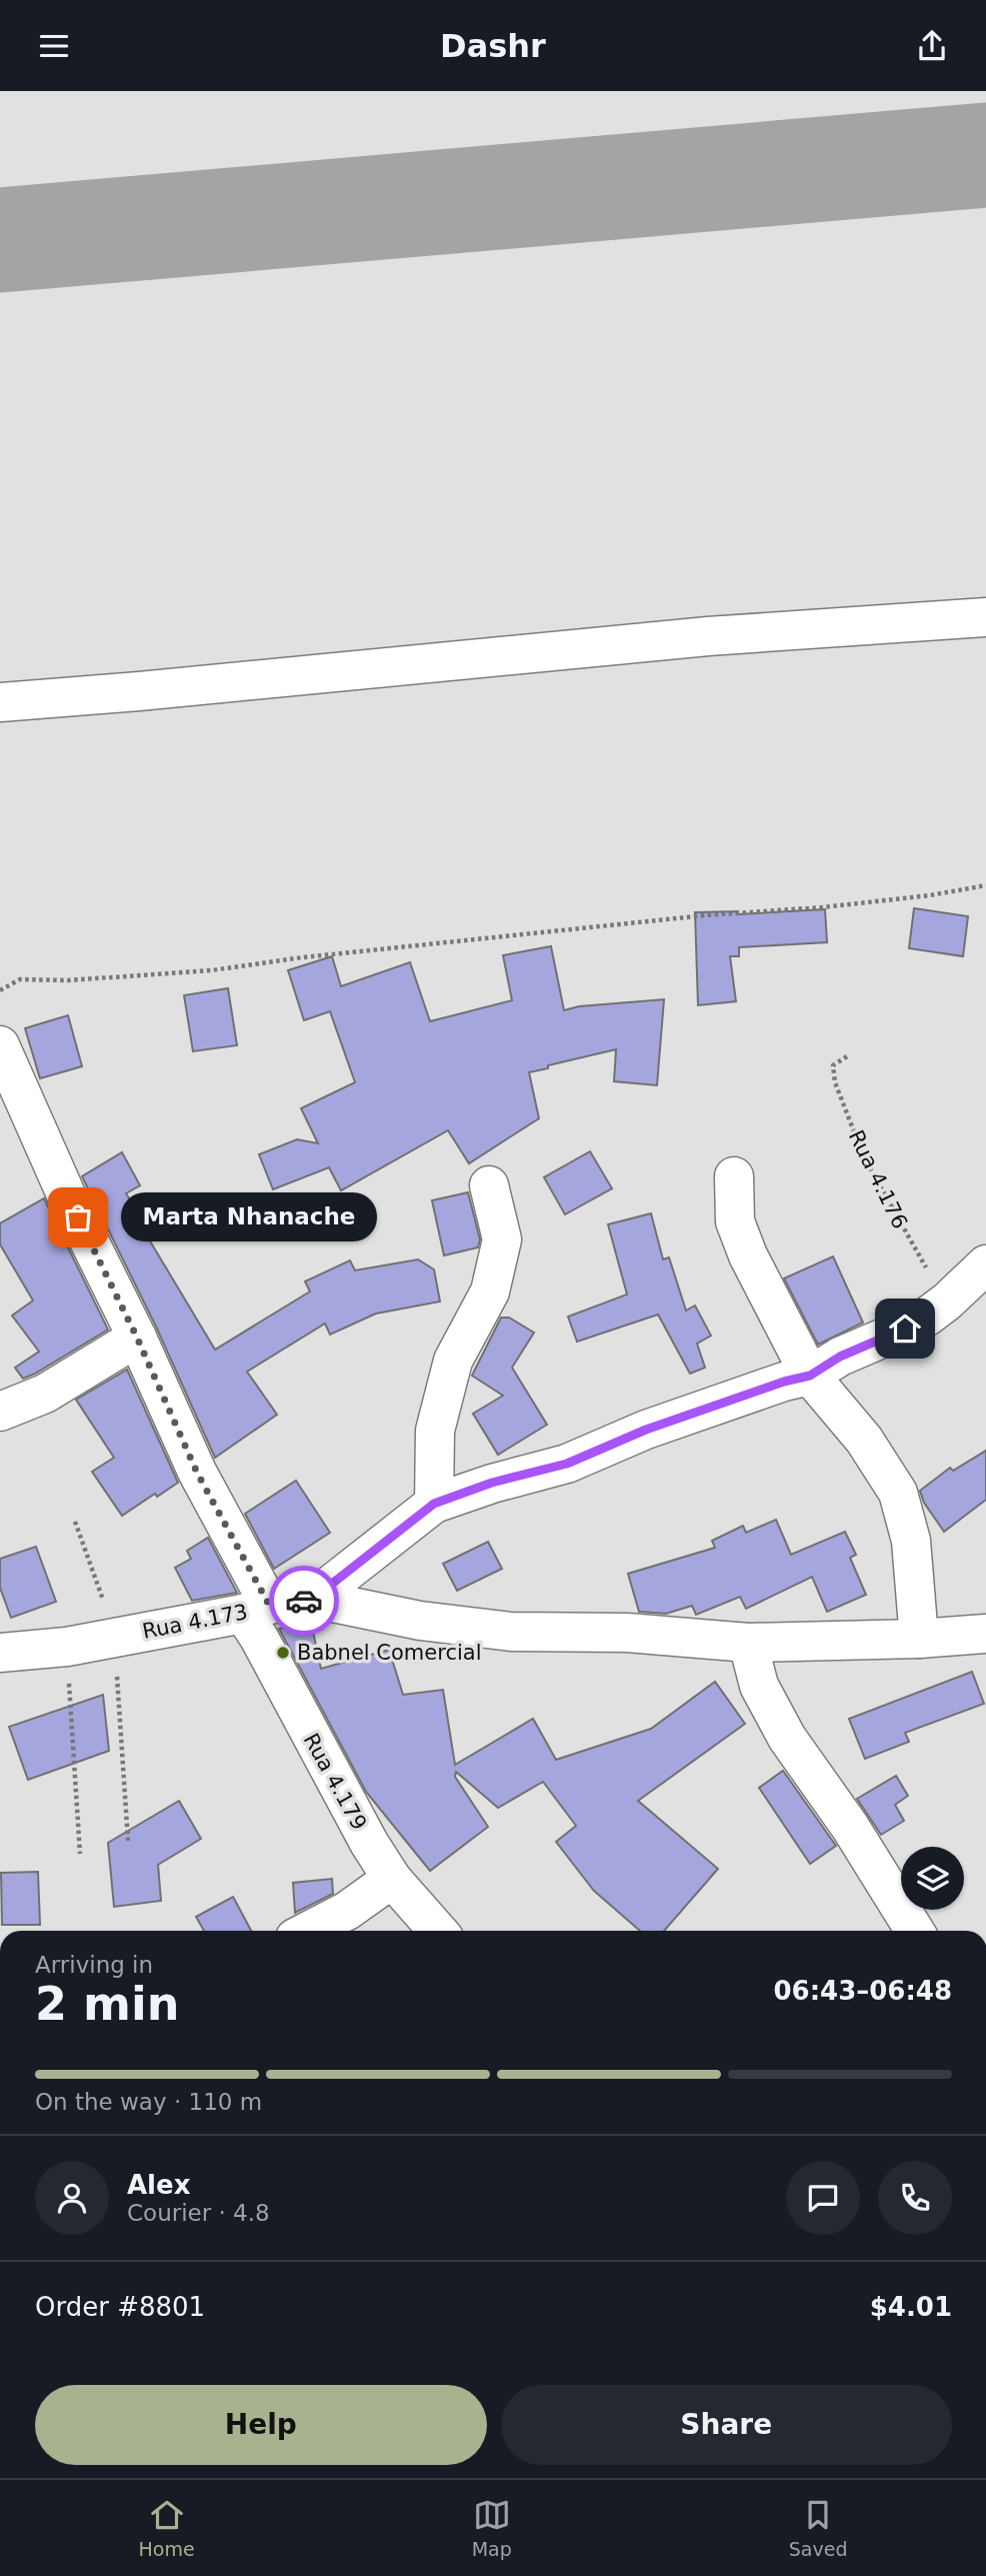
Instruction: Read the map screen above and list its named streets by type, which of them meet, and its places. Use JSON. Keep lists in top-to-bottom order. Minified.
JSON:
{"streets":{"street":["Rua 4.173","Rua 4.179"],"path":["Rua 4.176"]},"crossings":[["Rua 4.173","Rua 4.179"]],"places":["Marta Nhanache","Babnel Comercial"],"page":{"header":"Dashr","bubble":"Marta Nhanache","heading":["2 min","Arriving in","06:43–06:48"],"panel":["Alex","Courier · 4.8","Order #8801","$4.01"],"bar":"On the way · 110 m","buttons":["Help","Share"],"tabs":["Home","Map","Saved"]}}
